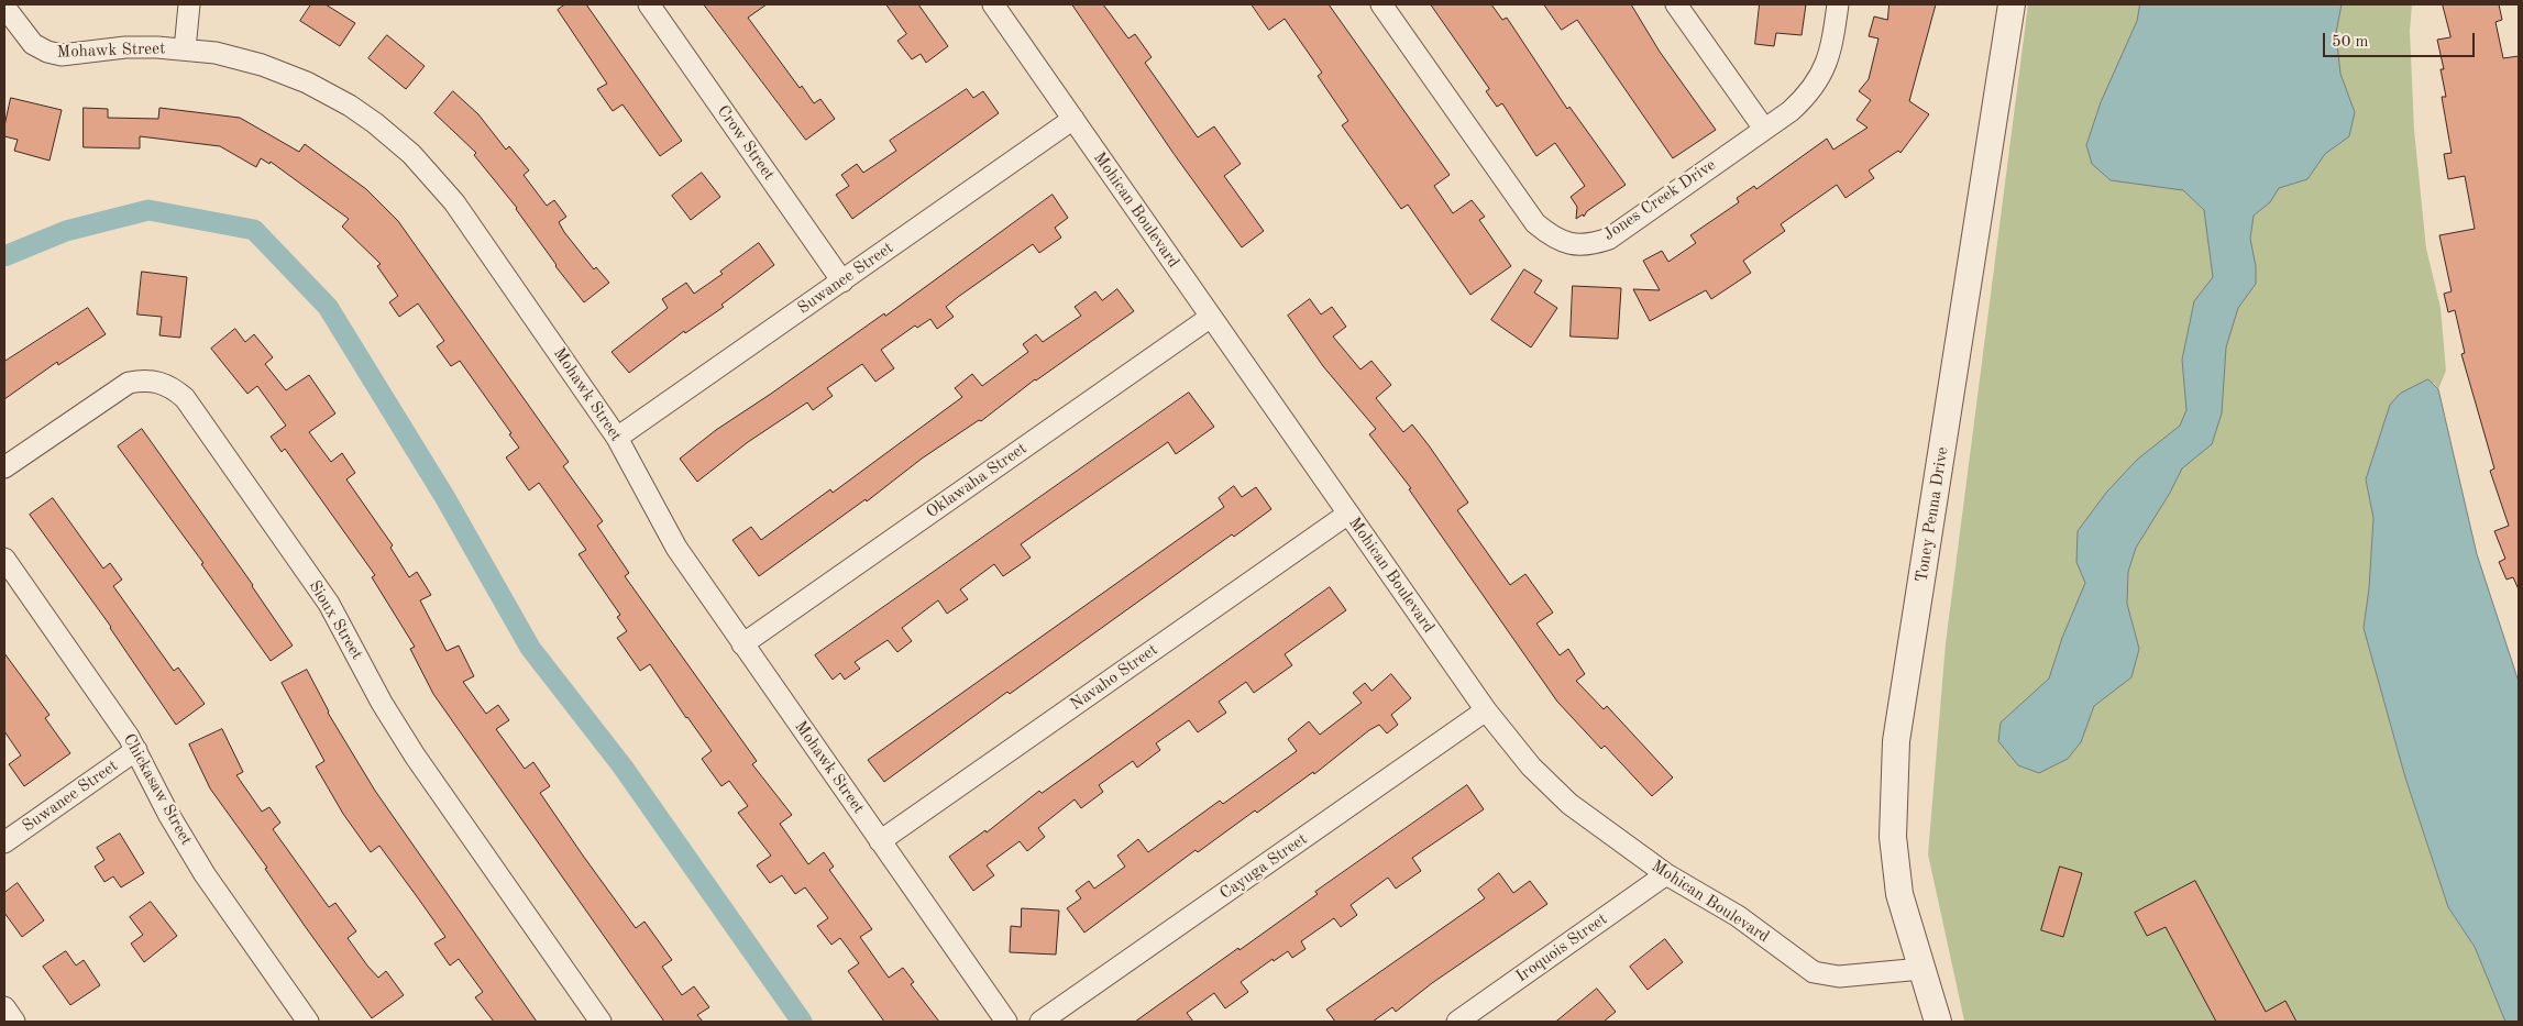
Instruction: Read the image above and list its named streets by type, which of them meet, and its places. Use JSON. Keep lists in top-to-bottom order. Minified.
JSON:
{"streets":{"street":["Mohawk Street","Crow Street","Jones Creek Drive","Mohican Boulevard","Suwanee Street","Oklawaha Street","Toney Penna Drive","Sioux Street","Navaho Street","Chickasaw Street","Cayuga Street","Iroquois Street"]},"crossings":[["Mohawk Street","Suwanee Street"],["Mohawk Street","Oklawaha Street"],["Mohawk Street","Navaho Street"],["Crow Street","Suwanee Street"],["Mohican Boulevard","Suwanee Street"],["Mohican Boulevard","Oklawaha Street"],["Mohican Boulevard","Toney Penna Drive"],["Mohican Boulevard","Navaho Street"],["Mohican Boulevard","Cayuga Street"],["Mohican Boulevard","Iroquois Street"],["Suwanee Street","Chickasaw Street"]],"scale_bar":"50 m"}
